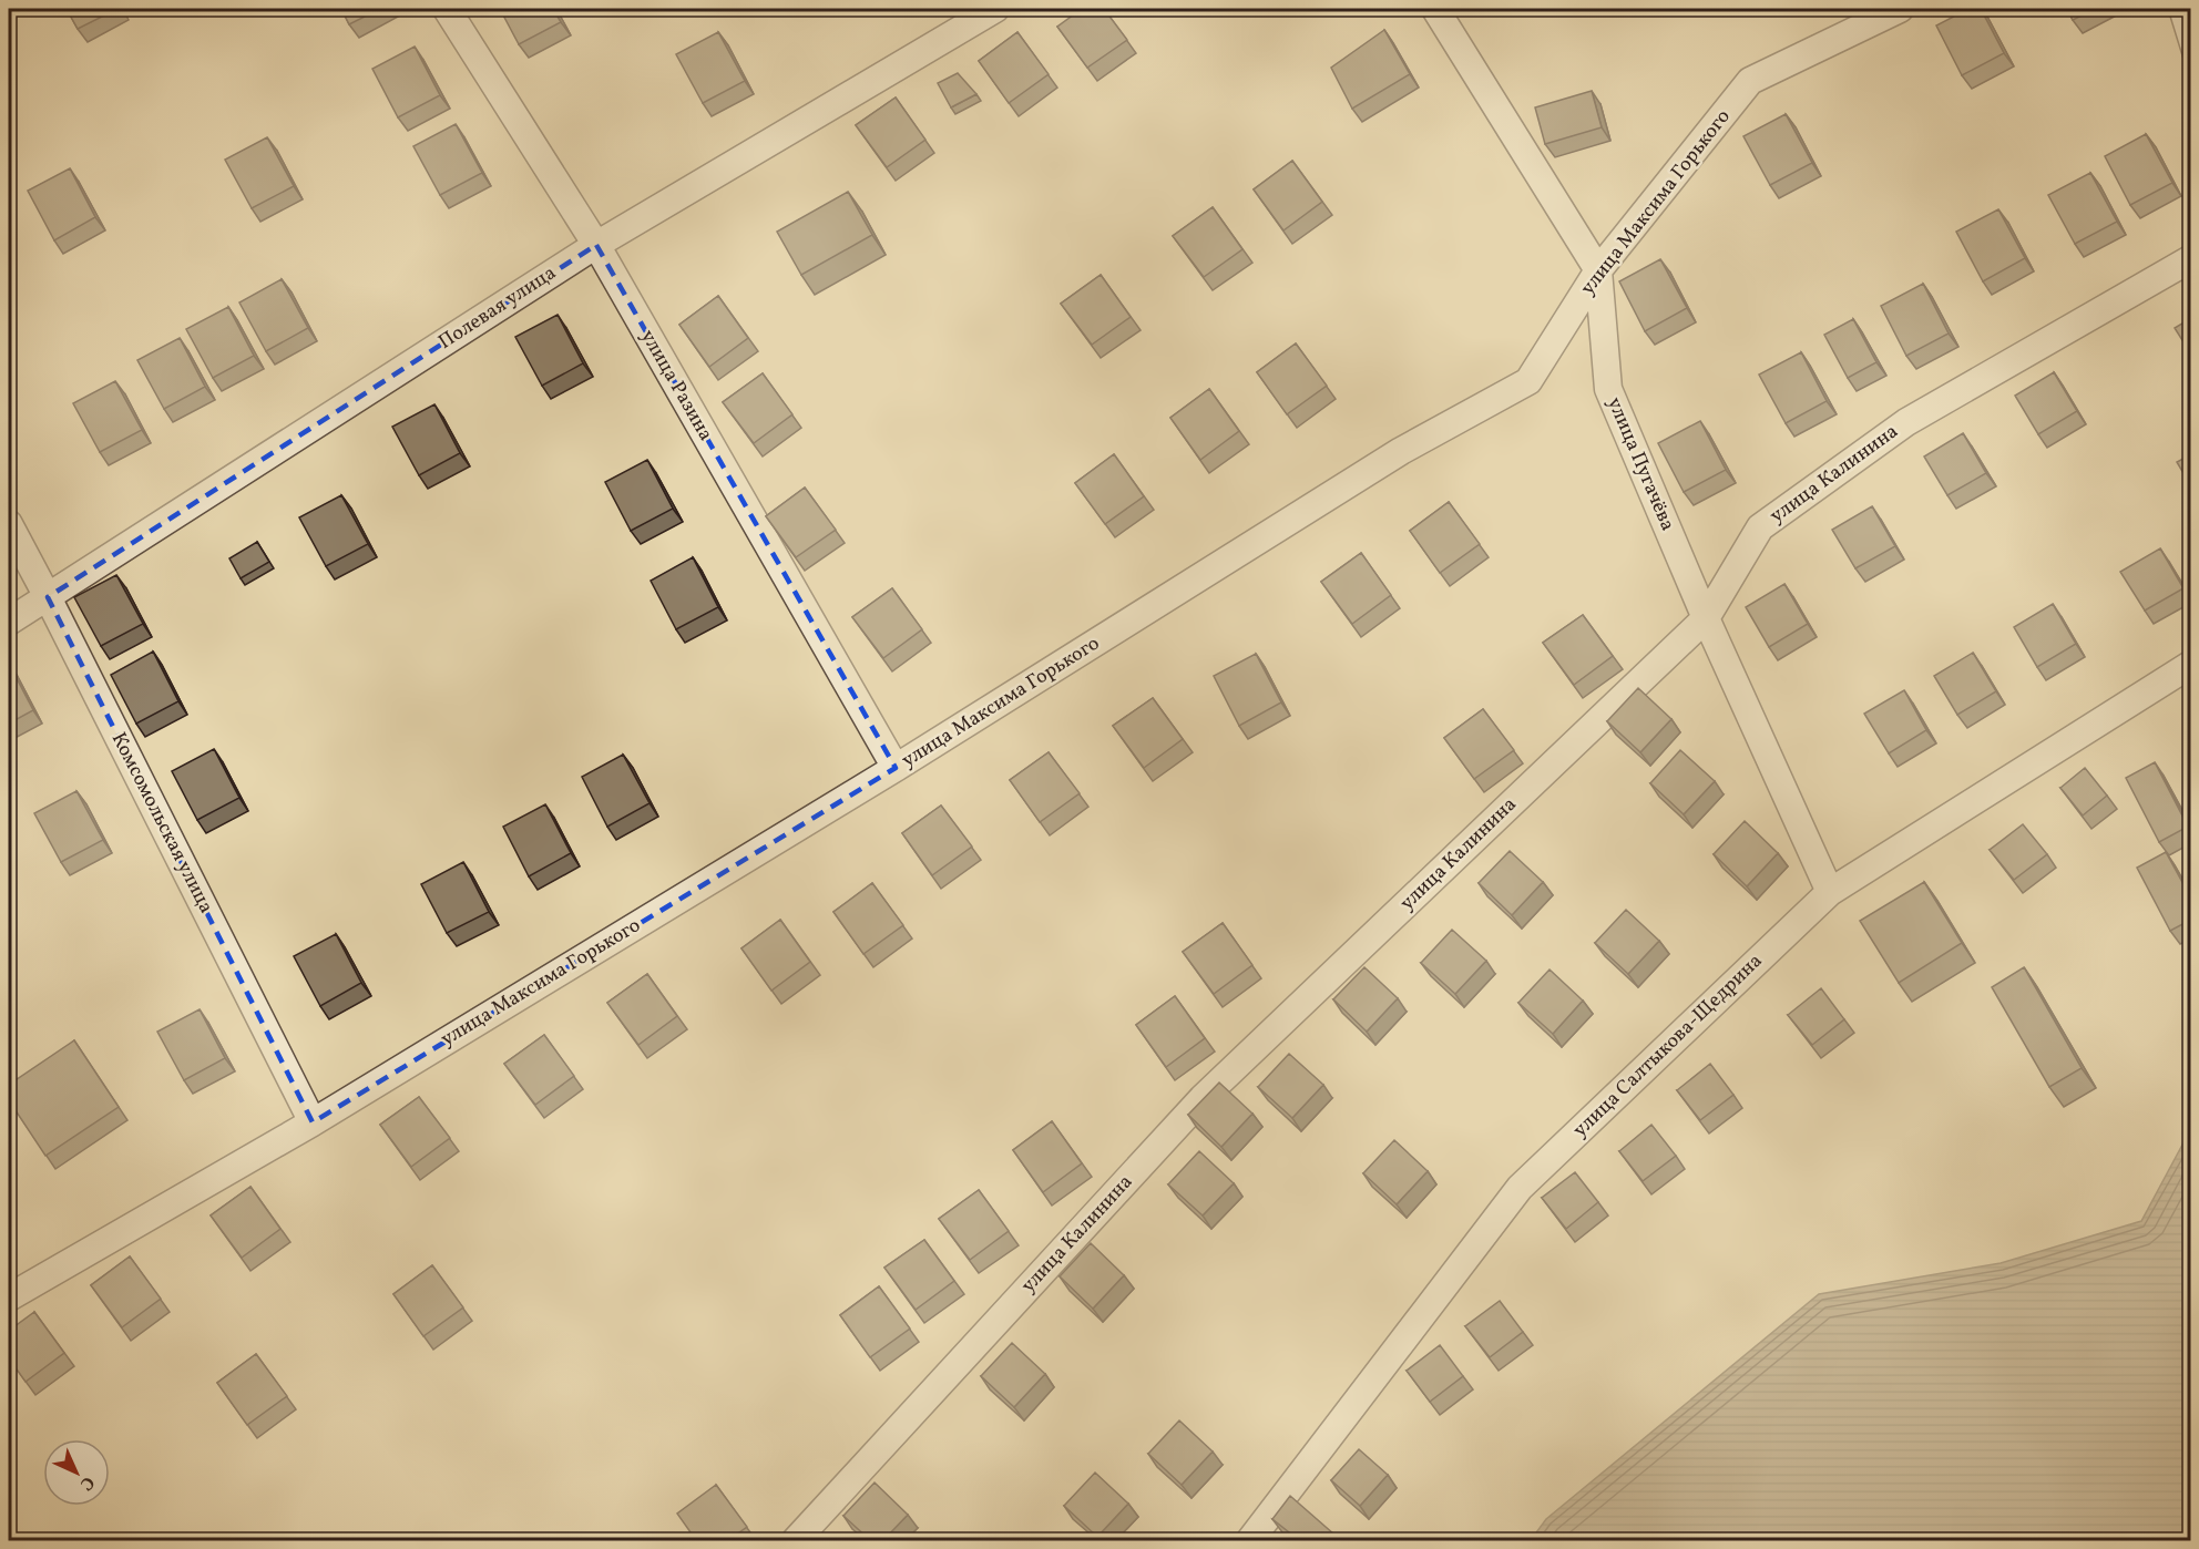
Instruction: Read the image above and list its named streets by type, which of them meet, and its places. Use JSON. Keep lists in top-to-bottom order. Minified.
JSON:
{"streets":{"street":["улица Максима Горького","Полевая улица","улица Разина","улица Пугачёва","улица Калинина","Комсомольская улица","улица Салтыкова-Щедрина"]},"crossings":[["улица Максима Горького","улица Разина"],["улица Максима Горького","улица Пугачёва"],["улица Максима Горького","Комсомольская улица"],["Полевая улица","улица Разина"],["Полевая улица","Комсомольская улица"],["улица Пугачёва","улица Калинина"],["улица Пугачёва","улица Салтыкова-Щедрина"]],"north":"bottom right"}
